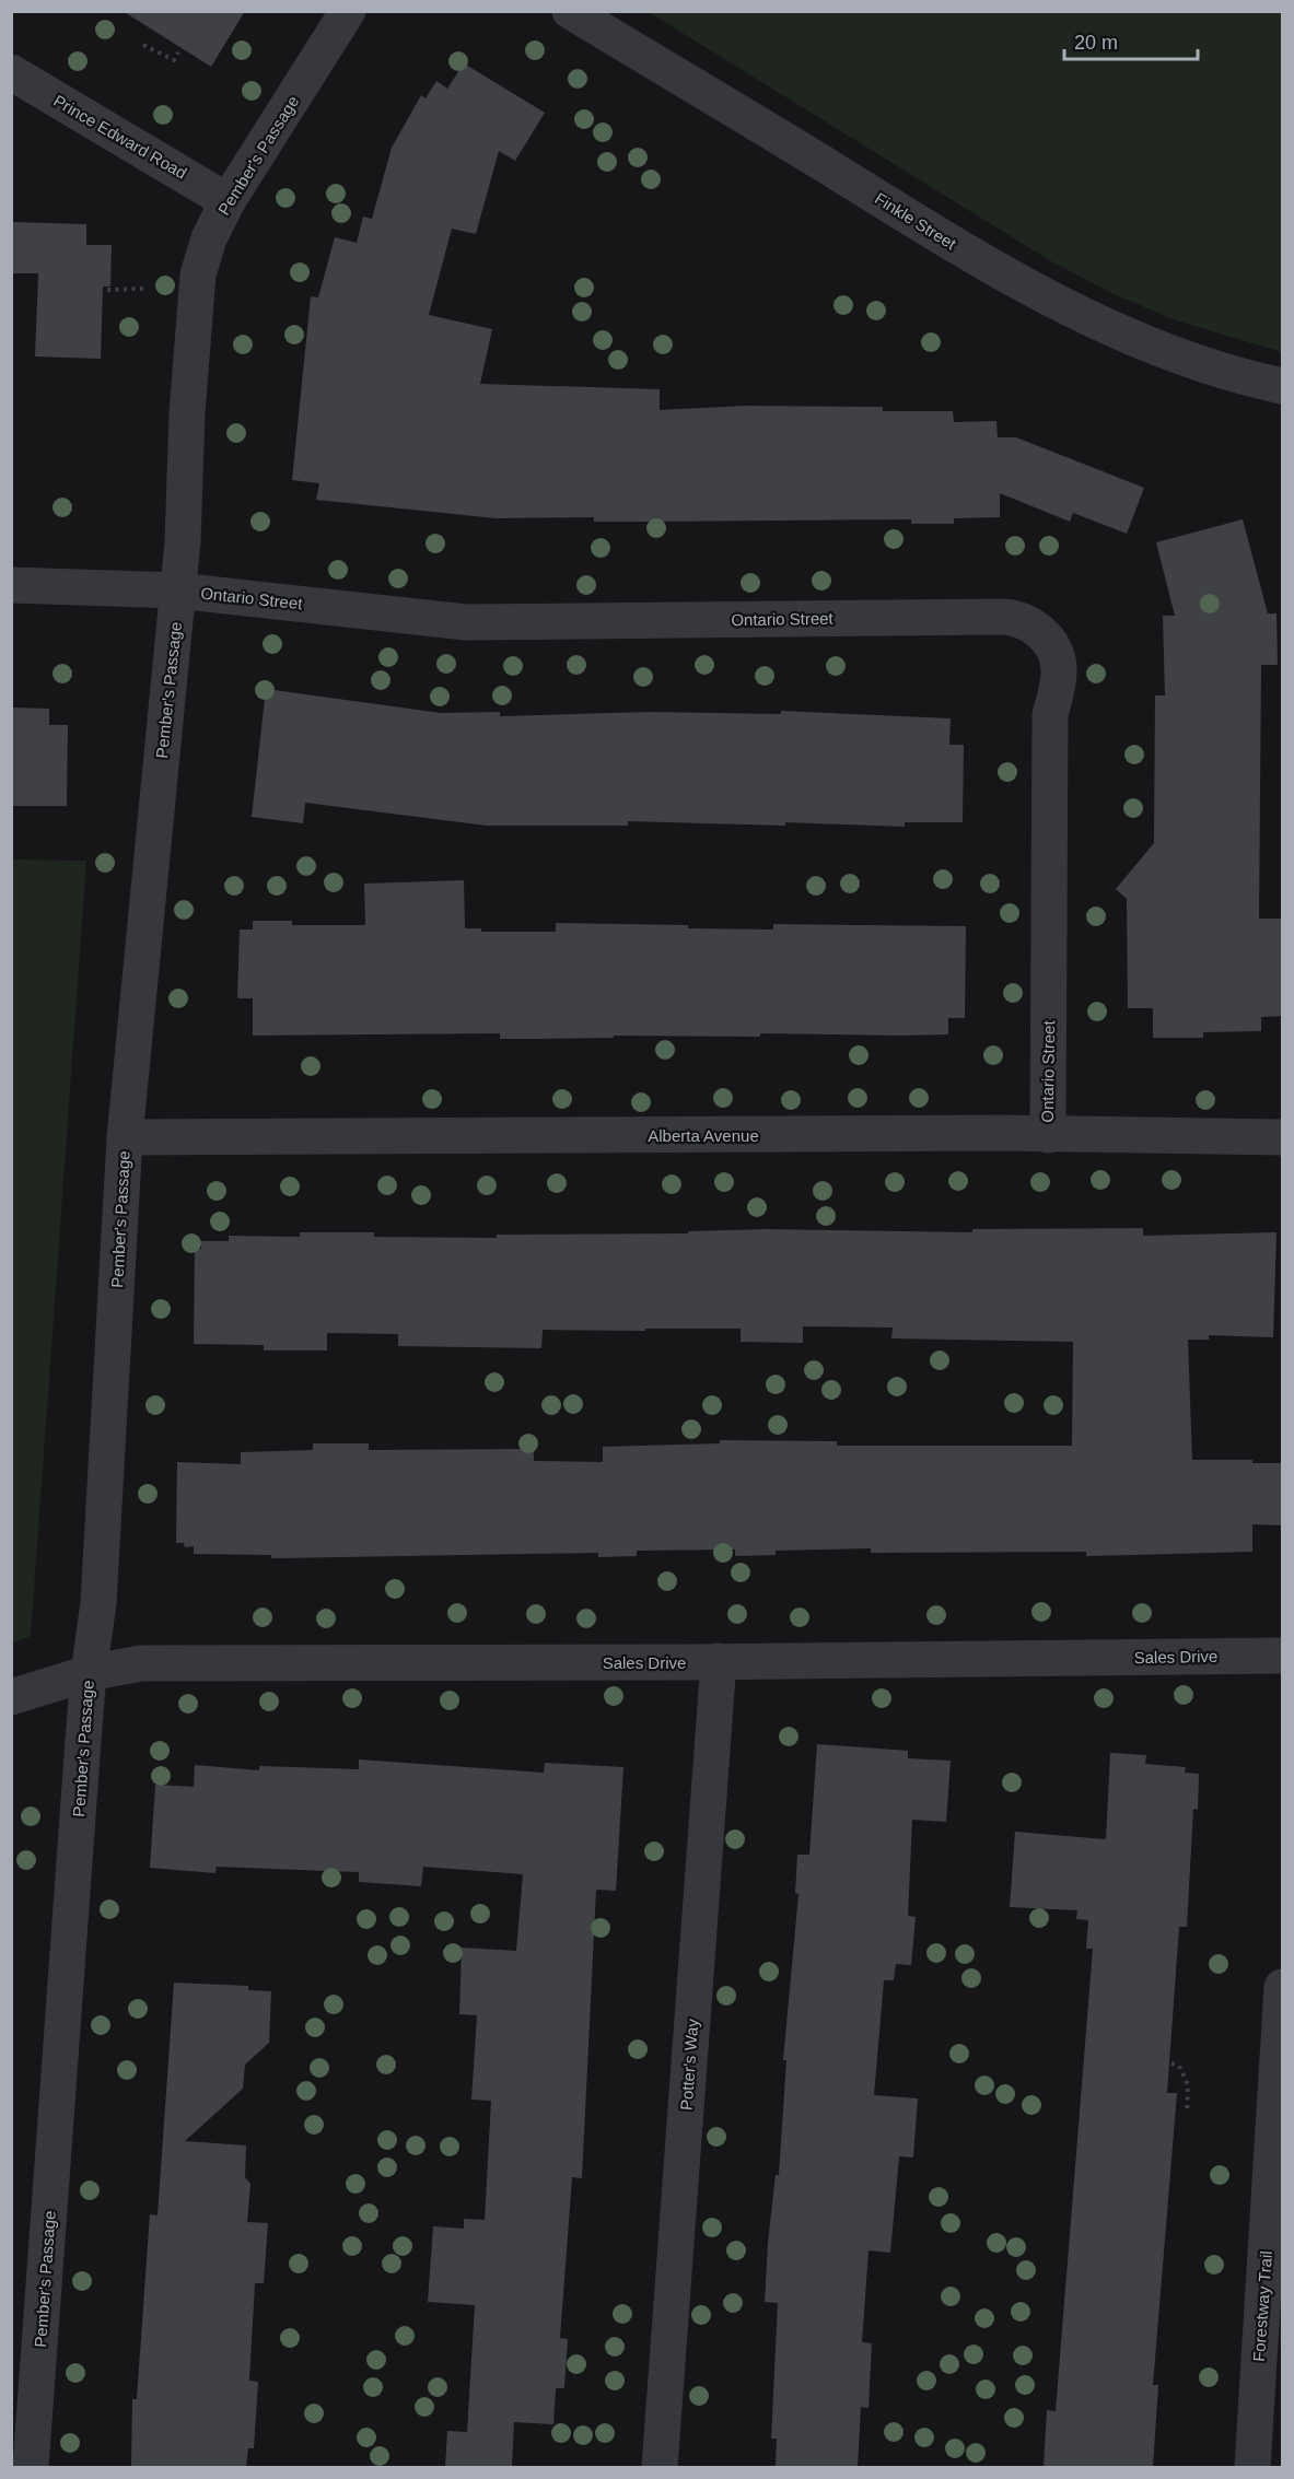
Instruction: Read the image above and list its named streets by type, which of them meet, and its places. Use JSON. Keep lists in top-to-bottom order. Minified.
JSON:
{"streets":{"street":["Prince Edward Road","Pember's Passage","Finkle Street","Ontario Street","Alberta Avenue","Sales Drive","Potter's Way","Forestway Trail"]},"crossings":[["Prince Edward Road","Pember's Passage"],["Pember's Passage","Ontario Street"],["Pember's Passage","Alberta Avenue"],["Pember's Passage","Sales Drive"],["Ontario Street","Alberta Avenue"],["Sales Drive","Potter's Way"]],"scale_bar":"20 m"}
